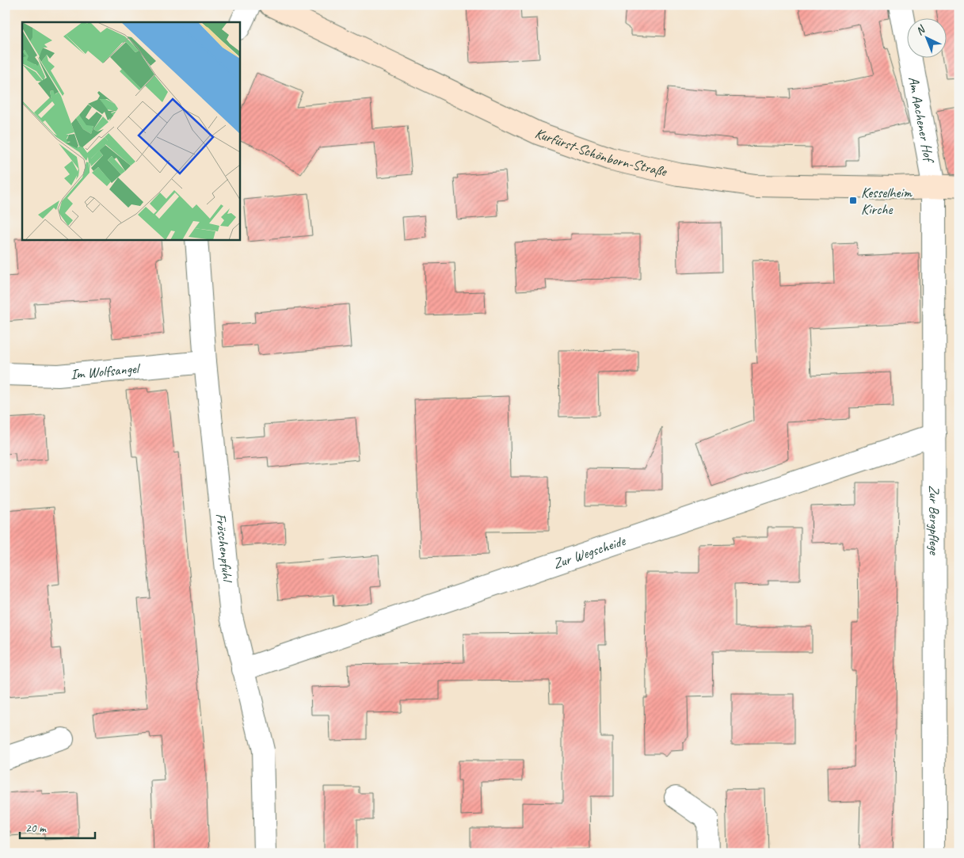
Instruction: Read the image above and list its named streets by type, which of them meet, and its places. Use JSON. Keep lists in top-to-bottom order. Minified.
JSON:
{"streets":{"street":["Am Aachener Hof","Kurfürst-Schönborn-Straße","Im Wolfsangel","Zur Bergpflege","Fröschenpfuhl","Zur Wegscheide"]},"crossings":[["Am Aachener Hof","Kurfürst-Schönborn-Straße"],["Am Aachener Hof","Zur Bergpflege"],["Kurfürst-Schönborn-Straße","Zur Bergpflege"],["Im Wolfsangel","Fröschenpfuhl"],["Zur Bergpflege","Zur Wegscheide"],["Fröschenpfuhl","Zur Wegscheide"]],"places":{"transit":["Kesselheim Kirche"]},"scale_bar":"20 m","north":"top left"}
